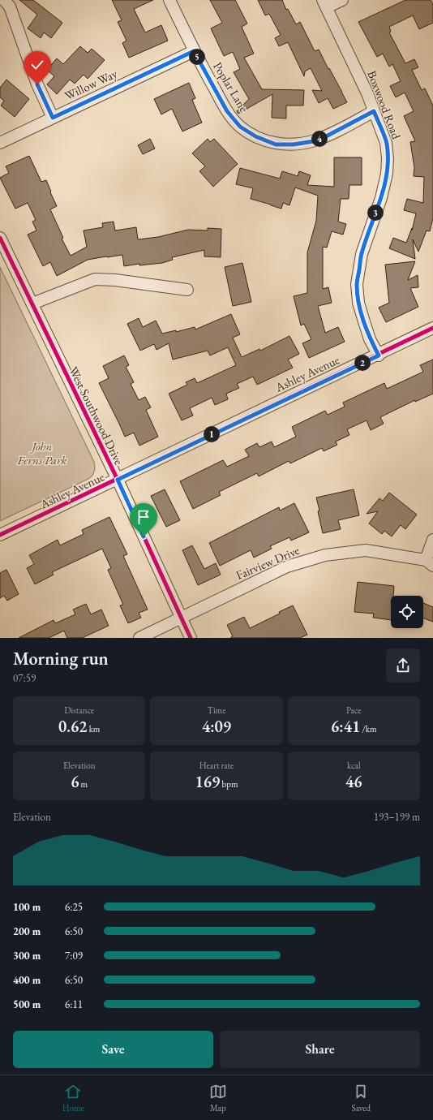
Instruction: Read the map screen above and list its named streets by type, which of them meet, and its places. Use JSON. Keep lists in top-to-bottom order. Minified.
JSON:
{"streets":{"street":["Willow Way","Poplar Lane","Boxwood Road","Ashley Avenue","West Southwood Drive","Fairview Drive"]},"crossings":[["Willow Way","Poplar Lane"],["Poplar Lane","Boxwood Road"],["Boxwood Road","Ashley Avenue"],["Ashley Avenue","West Southwood Drive"],["West Southwood Drive","Fairview Drive"]],"parks":["John Ferns Park"],"page":{"pins":["5","4","3","2","1"],"heading":["Morning run","07:59"],"stats":[["Distance","0.62 km"],["Time","4:09"],["Pace","6:41 /km"],["Elevation","6 m"],["Heart rate","169 bpm"],["kcal","46"]],"chart":["Elevation","193–199 m"],"list":[{"name":"100 m","note":"6:25"},{"name":"200 m","note":"6:50"},{"name":"300 m","note":"7:09"},{"name":"400 m","note":"6:50"},{"name":"500 m","note":"6:11"}],"buttons":["Save","Share"],"tabs":["Home","Map","Saved"]}}
